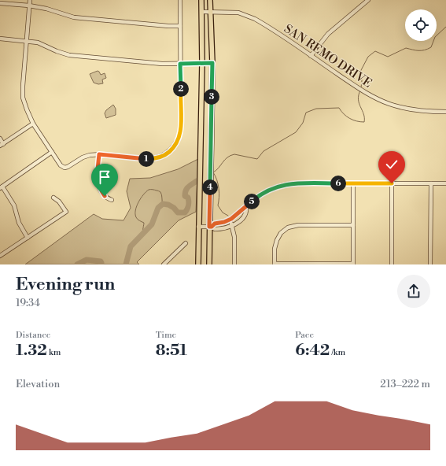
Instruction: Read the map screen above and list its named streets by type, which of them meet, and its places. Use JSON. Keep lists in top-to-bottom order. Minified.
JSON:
{"streets":{"street":["SAN REMO DRIVE"]},"page":{"pins":["2","3","1","6","4","5"],"heading":["Evening run","19:34"],"stats":[["Distance","1.32 km"],["Time","8:51"],["Pace","6:42 /km"]],"chart":["Elevation","213–222 m"]}}
